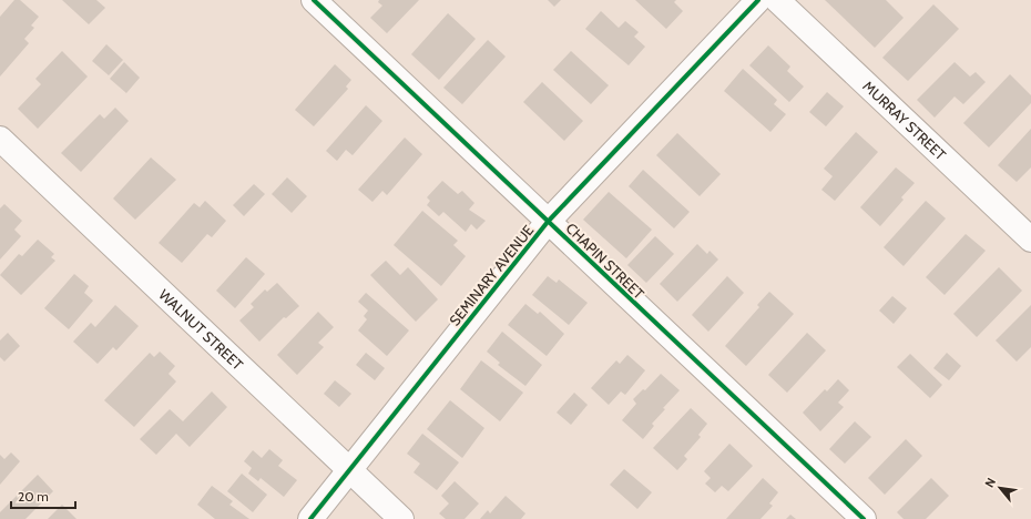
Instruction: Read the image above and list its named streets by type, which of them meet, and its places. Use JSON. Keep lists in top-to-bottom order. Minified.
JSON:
{"streets":{"street":["MURRAY STREET","CHAPIN STREET","SEMINARY AVENUE","WALNUT STREET"]},"crossings":[["CHAPIN STREET","SEMINARY AVENUE"],["SEMINARY AVENUE","WALNUT STREET"]],"scale_bar":"20 m","north":"top left"}
